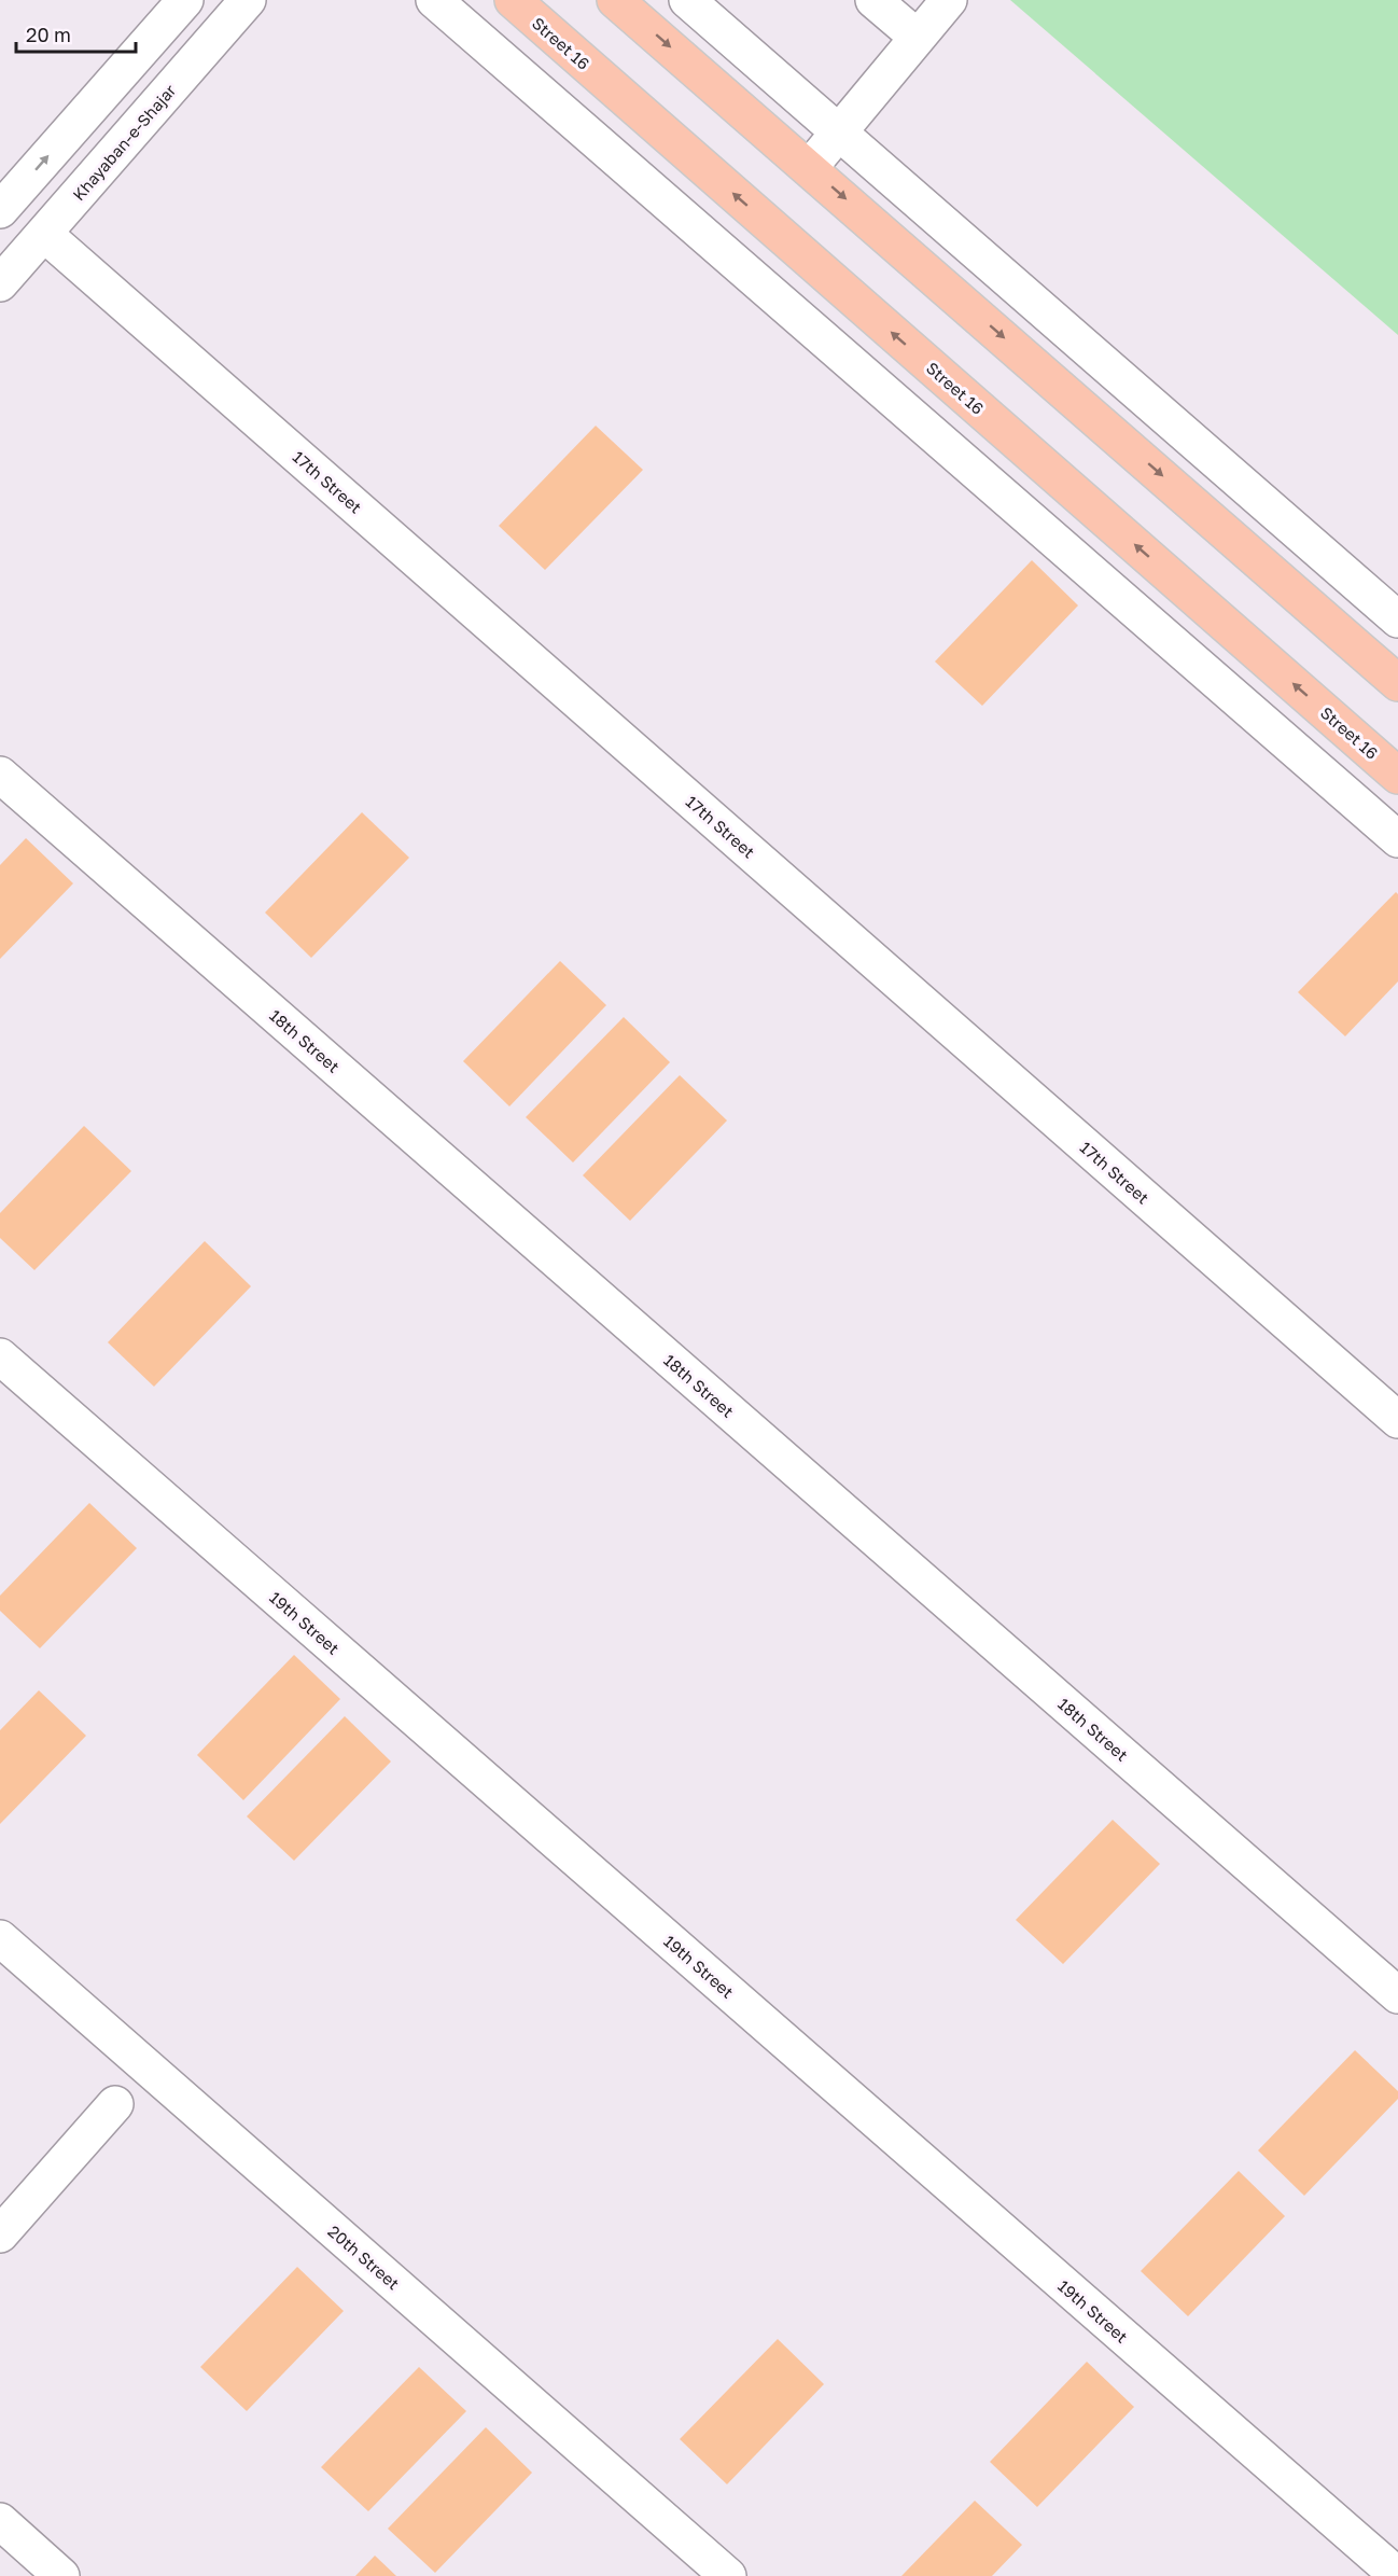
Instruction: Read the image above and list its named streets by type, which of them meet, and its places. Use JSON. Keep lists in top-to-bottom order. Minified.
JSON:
{"streets":{"main road":["Street 16"],"street":["Khayaban-e-Shajar","17th Street","18th Street","19th Street","20th Street"]},"crossings":[["Khayaban-e-Shajar","17th Street"]],"scale_bar":"20 m"}
